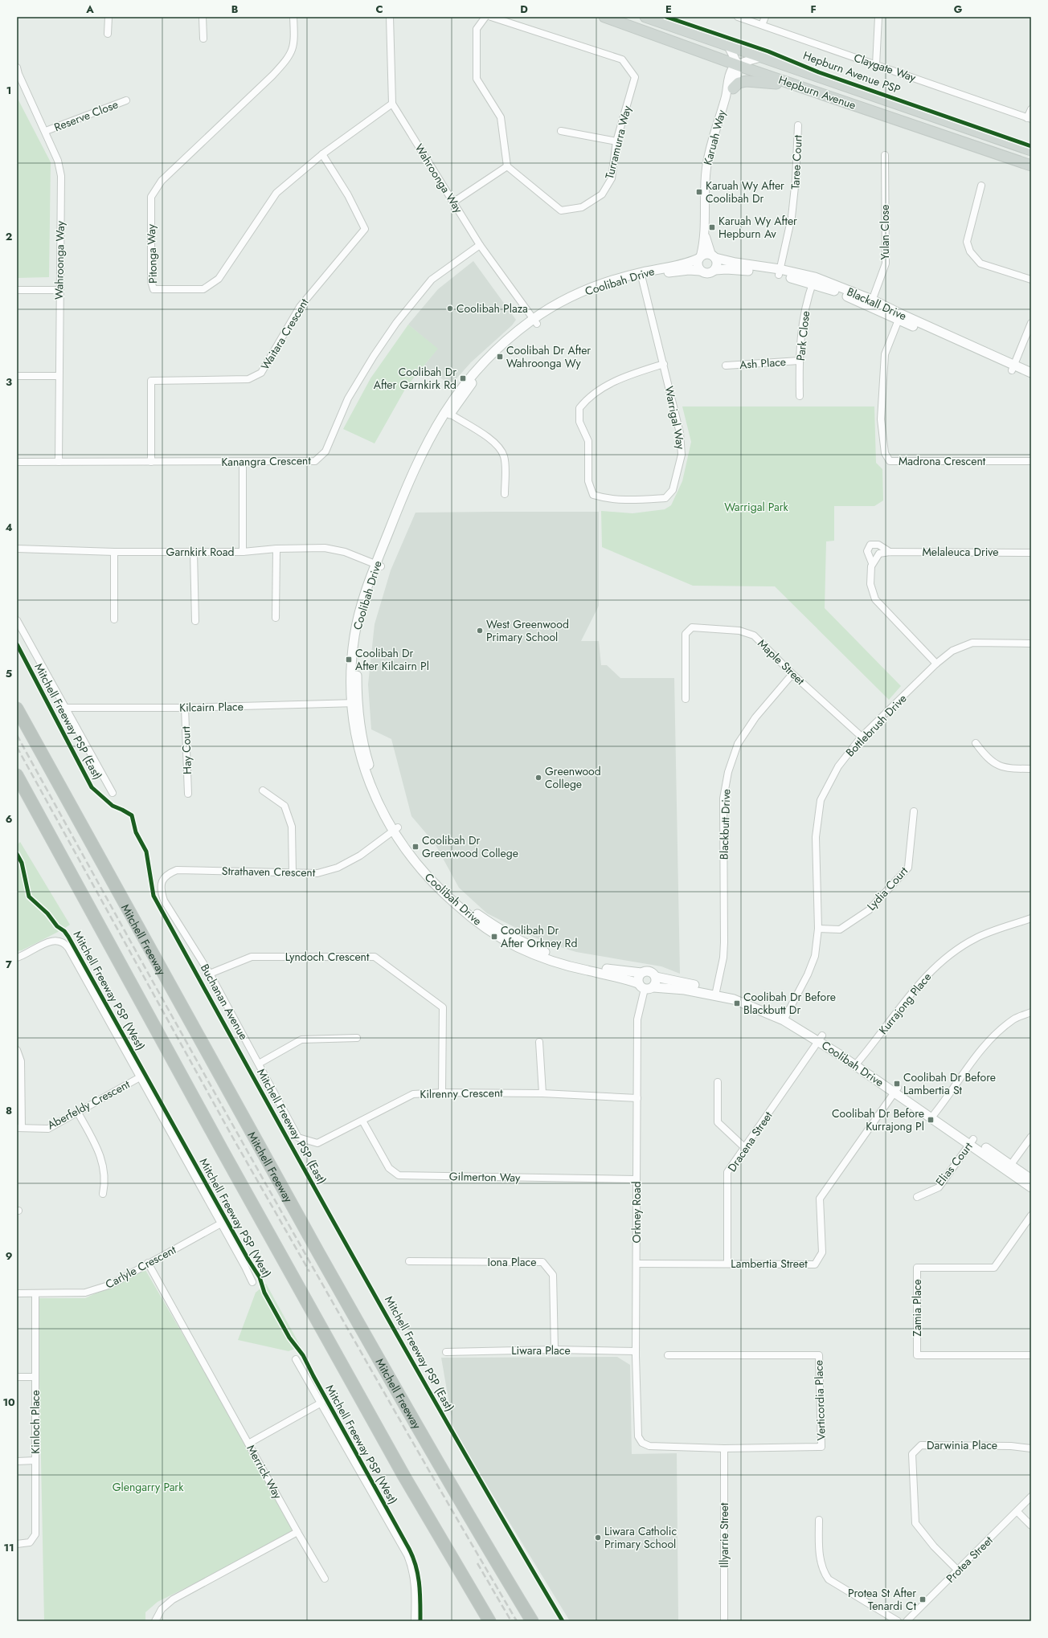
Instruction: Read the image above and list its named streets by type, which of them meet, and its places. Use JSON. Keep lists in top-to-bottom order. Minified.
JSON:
{"streets":{"highway":["Mitchell Freeway"],"main road":["Hepburn Avenue","Coolibah Drive","Blackall Drive"],"street":["Claygate Way","Reserve Close","Karuah Way","Turramurra Way","Taree Court","Wahroonga Way","Yulan Close","Pitonga Way","Waitara Crescent","Park Close","Ash Place","Warrigal Way","Kanangra Crescent","Madrona Crescent","Garnkirk Road","Melaleuca Drive","Maple Street","Kilcairn Place","Bottlebrush Drive","Hay Court","Blackbutt Drive","Strathaven Crescent","Lydia Court","Lyndoch Crescent","Buchanan Avenue","Kurrajong Place","Kilrenny Crescent","Aberfeldy Crescent","Dracena Street","Elias Court","Gilmerton Way","Orkney Road","Iona Place","Lambertia Street","Carlyle Crescent","Zamia Place","Liwara Place","Verticordia Place","Kinloch Place","Darwinia Place","Merrick Way","Illyarrie Street","Protea Street"],"cycle path":["Hepburn Avenue PSP","Mitchell Freeway PSP (East)","Mitchell Freeway PSP (West)"]},"crossings":[["Hepburn Avenue","Karuah Way"],["Reserve Close","Wahroonga Way"],["Karuah Way","Coolibah Drive"],["Karuah Way","Blackall Drive"],["Taree Court","Blackall Drive"],["Wahroonga Way","Pitonga Way"],["Wahroonga Way","Coolibah Drive"],["Wahroonga Way","Kanangra Crescent"],["Yulan Close","Blackall Drive"],["Pitonga Way","Waitara Crescent"],["Coolibah Drive","Blackall Drive"],["Coolibah Drive","Warrigal Way"],["Coolibah Drive","Garnkirk Road"],["Coolibah Drive","Kilcairn Place"],["Coolibah Drive","Bottlebrush Drive"],["Coolibah Drive","Blackbutt Drive"],["Coolibah Drive","Strathaven Crescent"],["Coolibah Drive","Kurrajong Place"],["Coolibah Drive","Dracena Street"],["Coolibah Drive","Elias Court"],["Coolibah Drive","Orkney Road"],["Coolibah Drive","Lambertia Street"],["Blackall Drive","Park Close"],["Blackall Drive","Madrona Crescent"],["Waitara Crescent","Kanangra Crescent"],["Park Close","Ash Place"],["Melaleuca Drive","Bottlebrush Drive"],["Maple Street","Bottlebrush Drive"],["Maple Street","Blackbutt Drive"],["Kilcairn Place","Hay Court"],["Bottlebrush Drive","Lydia Court"],["Strathaven Crescent","Buchanan Avenue"],["Lyndoch Crescent","Buchanan Avenue"],["Lyndoch Crescent","Kilrenny Crescent"],["Buchanan Avenue","Kilrenny Crescent"],["Kilrenny Crescent","Gilmerton Way"],["Kilrenny Crescent","Orkney Road"],["Dracena Street","Lambertia Street"],["Gilmerton Way","Orkney Road"],["Orkney Road","Lambertia Street"],["Orkney Road","Liwara Place"],["Orkney Road","Verticordia Place"],["Iona Place","Liwara Place"],["Carlyle Crescent","Kinloch Place"],["Carlyle Crescent","Merrick Way"],["Verticordia Place","Illyarrie Street"],["Darwinia Place","Protea Street"]],"parks":["Warrigal Park","Glengarry Park"],"places":{"transit":["Karuah Wy After Coolibah Dr","Karuah Wy After Hepburn Av","Coolibah Dr After Wahroonga Wy","Coolibah Dr After Garnkirk Rd","Coolibah Dr After Kilcairn Pl","Coolibah Dr Greenwood College","Coolibah Dr After Orkney Rd","Coolibah Dr Before Blackbutt Dr","Coolibah Dr Before Lambertia St","Coolibah Dr Before Kurrajong Pl","Protea St After Tenardi Ct"],"other":["Coolibah Plaza","West Greenwood Primary School","Greenwood College","Liwara Catholic Primary School"]},"grid":{"columns":["A","B","C","D","E","F","G"],"rows":["1","2","3","4","5","6","7","8","9","10","11"]}}
